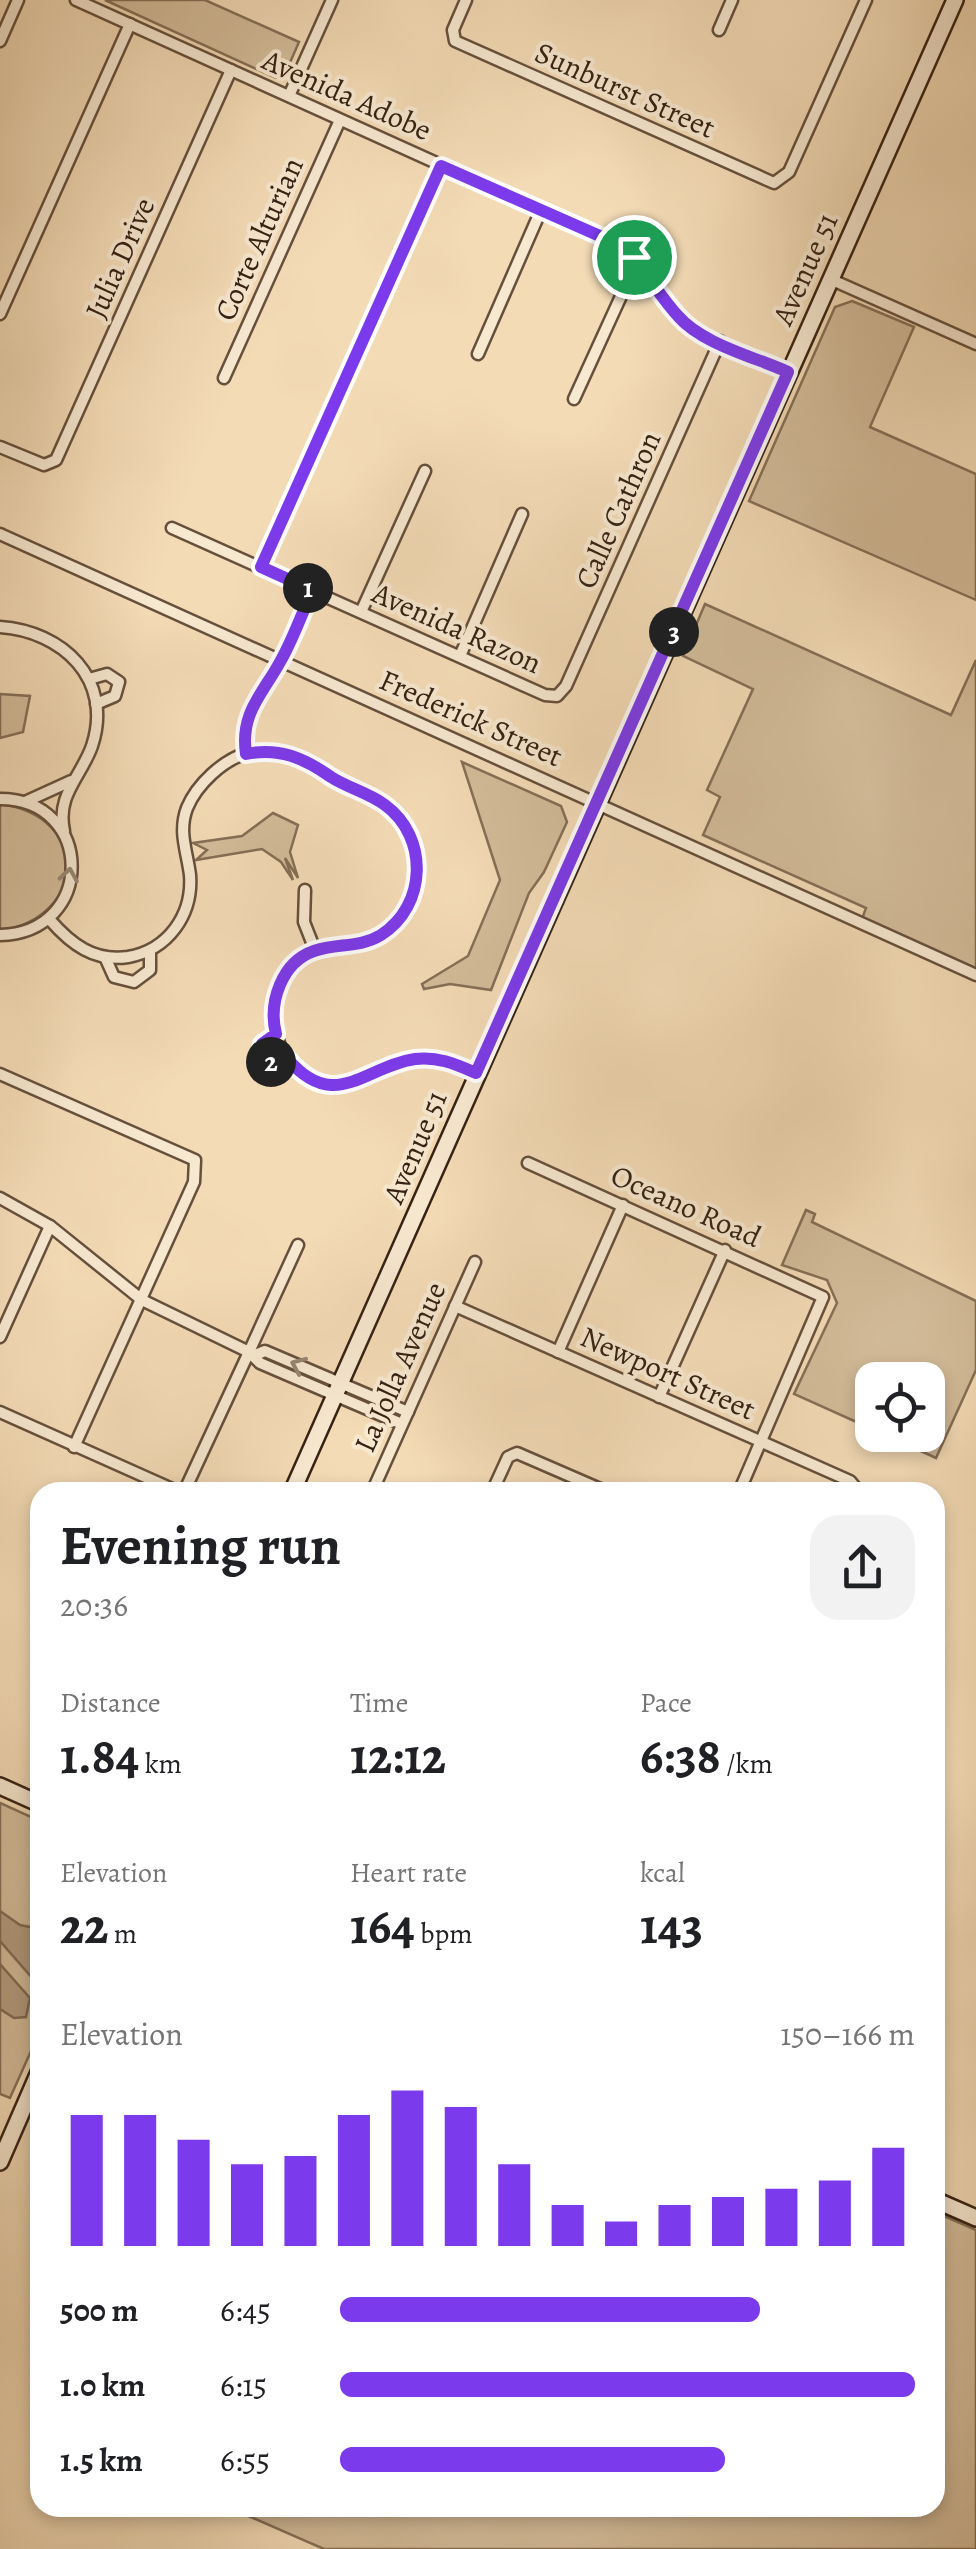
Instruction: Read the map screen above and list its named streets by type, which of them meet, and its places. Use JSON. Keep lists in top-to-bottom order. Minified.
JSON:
{"streets":{"street":["Sunburst Street","Avenida Adobe","Corte Alturian","Julia Drive","Avenue 51","Calle Cathron","Avenida Razon","Frederick Street","Oceano Road","La Jolla Avenue","Newport Street"]},"crossings":[["Avenida Adobe","Corte Alturian"],["Avenida Adobe","Julia Drive"],["Avenida Adobe","Avenue 51"],["Avenida Adobe","Calle Cathron"],["Avenue 51","Frederick Street"],["Calle Cathron","Avenida Razon"],["Oceano Road","Newport Street"],["La Jolla Avenue","Newport Street"]],"page":{"pins":["1","3","2"],"heading":["Evening run","20:36"],"stats":[["Distance","1.84 km"],["Time","12:12"],["Pace","6:38 /km"],["Elevation","22 m"],["Heart rate","164 bpm"],["kcal","143"]],"chart":["Elevation","150–166 m"],"list":[{"name":"500 m","note":"6:45"},{"name":"1.0 km","note":"6:15"},{"name":"1.5 km","note":"6:55"}]}}
